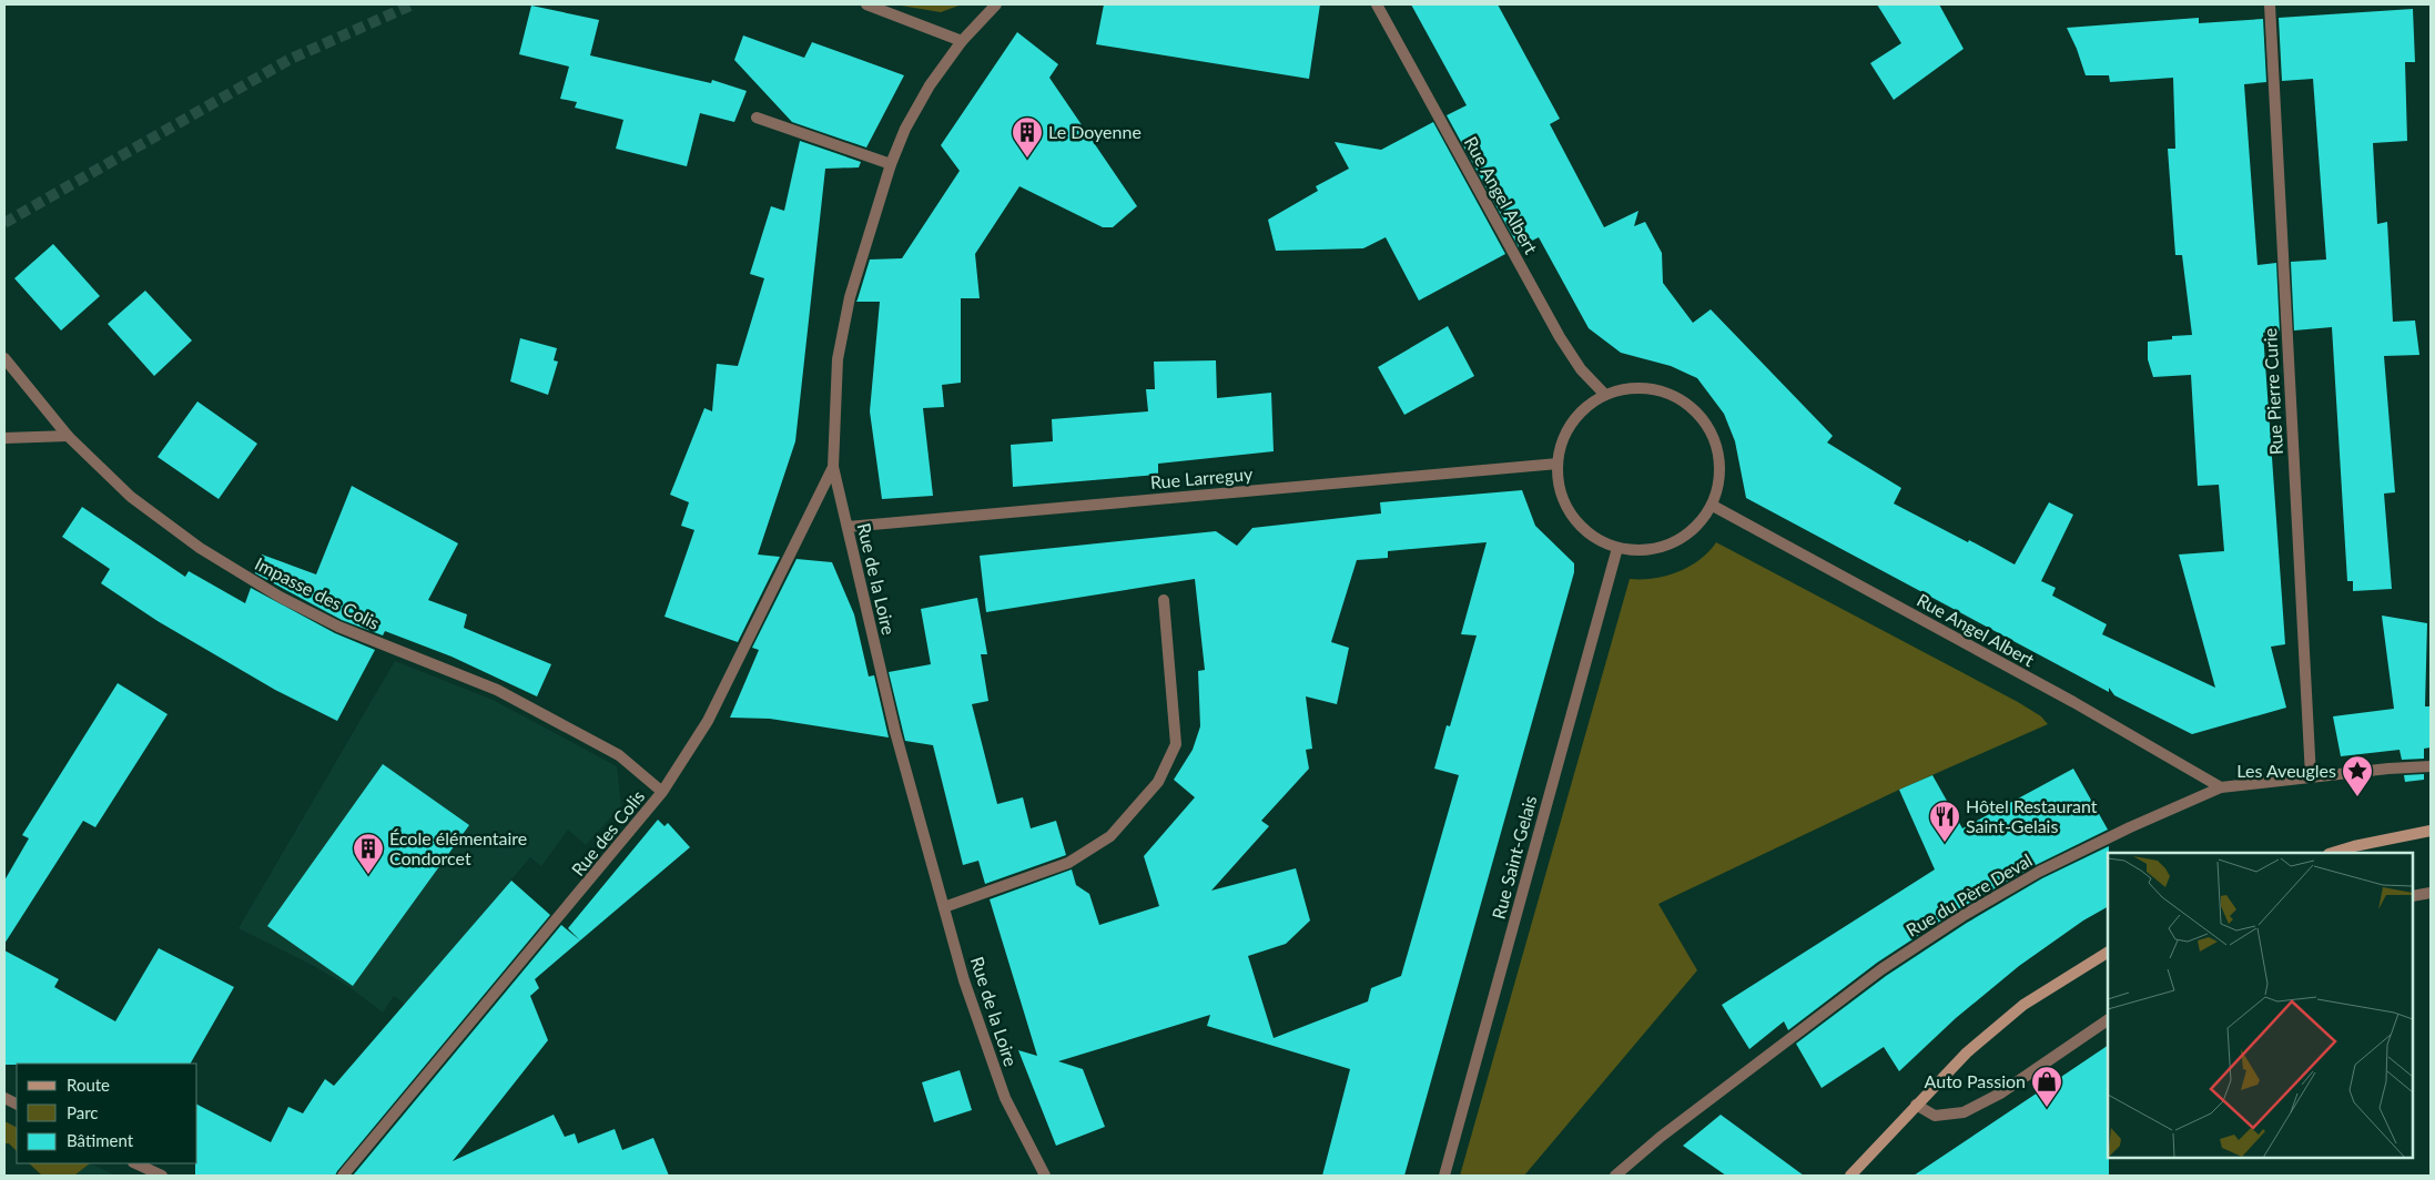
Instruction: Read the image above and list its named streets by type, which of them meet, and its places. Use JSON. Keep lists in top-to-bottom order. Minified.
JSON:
{"streets":{"street":["Rue Angel Albert","Rue Pierre Curie","Rue Larreguy","Rue de la Loire","Impasse des Colis","Rue des Colis","Rue Saint-Gelais","Rue du Père Deval"]},"crossings":[["Rue Angel Albert","Rue Larreguy"],["Rue Angel Albert","Rue Saint-Gelais"],["Rue Angel Albert","Rue du Père Deval"],["Rue Pierre Curie","Rue du Père Deval"],["Rue Larreguy","Rue de la Loire"],["Rue Larreguy","Rue Saint-Gelais"],["Rue de la Loire","Rue des Colis"],["Impasse des Colis","Rue des Colis"]],"places":{"building":["Le Doyenne","École élémentaire Condorcet"],"place":["Les Aveugles"],"restaurant":["Hôtel Restaurant Saint-Gelais"],"shop":["Auto Passion"]},"legend":["Route","Parc","Bâtiment"]}
